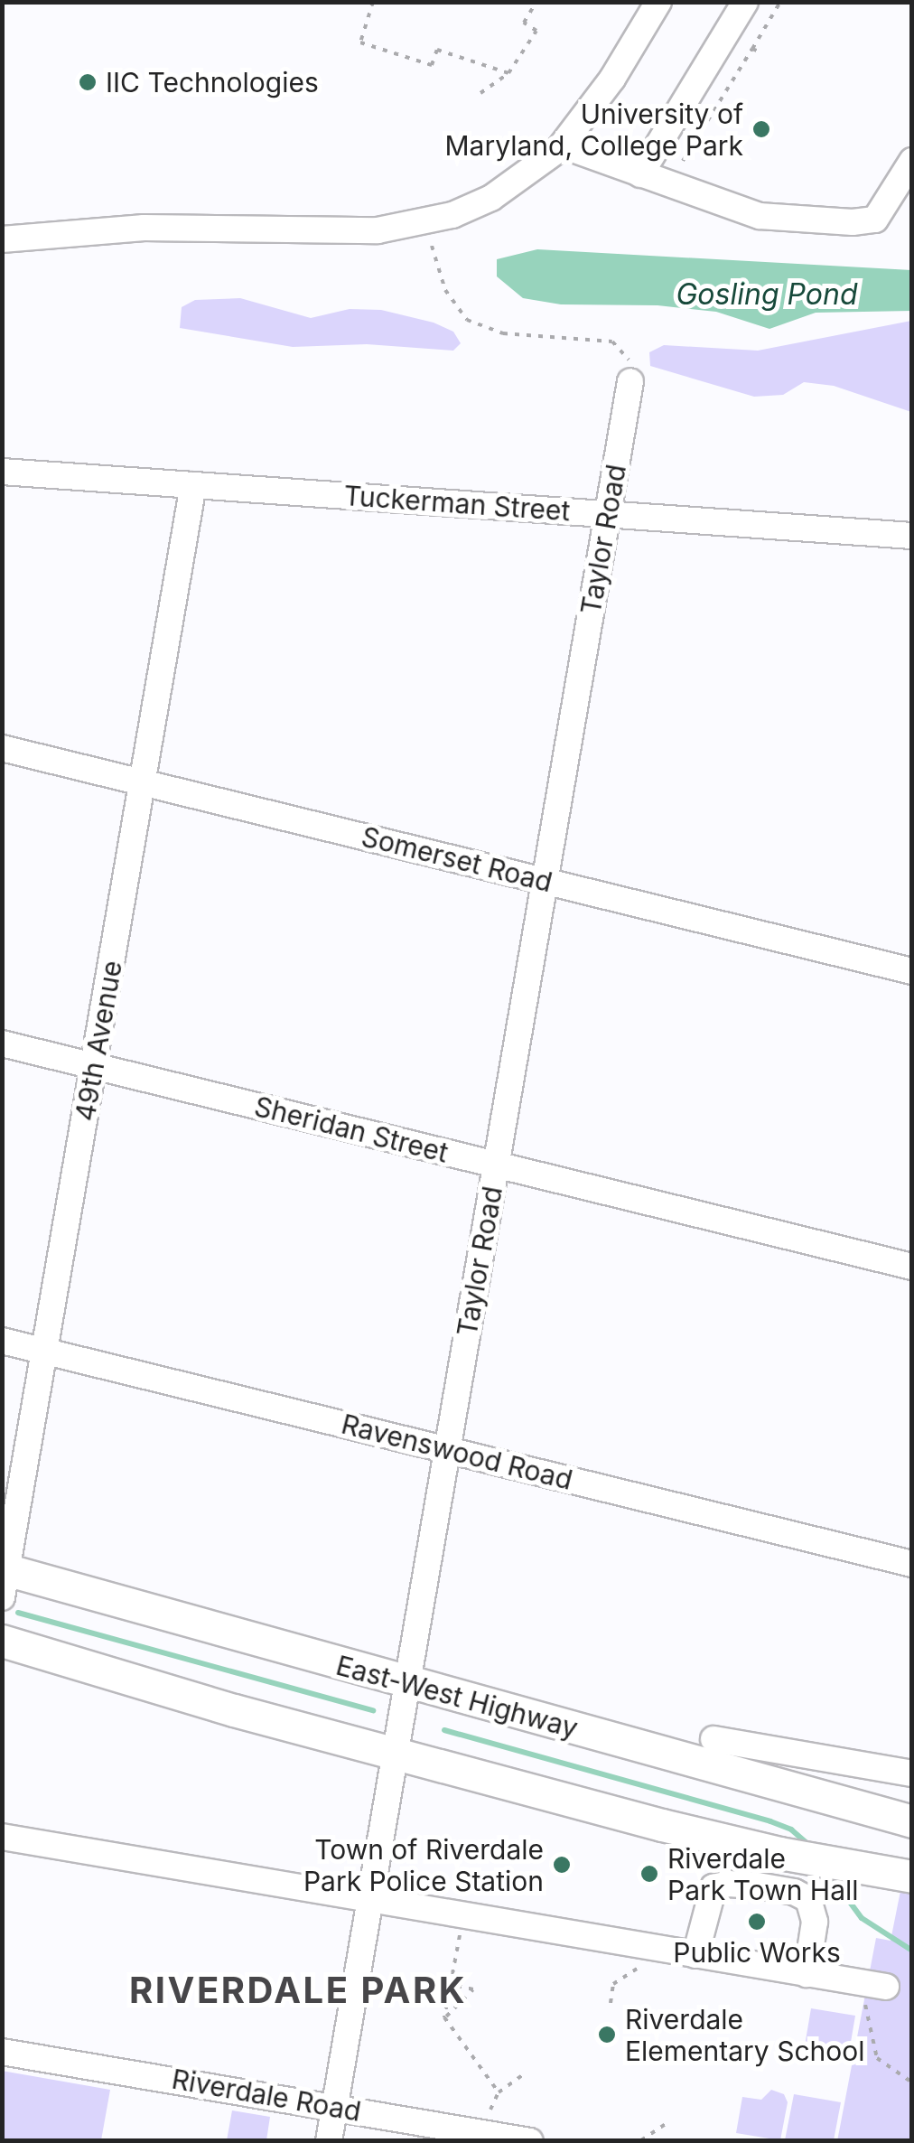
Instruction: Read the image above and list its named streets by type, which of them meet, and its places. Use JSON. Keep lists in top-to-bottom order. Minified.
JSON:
{"streets":{"main road":["East-West Highway"],"street":["Tuckerman Street","Taylor Road","Somerset Road","49th Avenue","Sheridan Street","Ravenswood Road","Riverdale Road"]},"crossings":[["Tuckerman Street","Taylor Road"],["Tuckerman Street","49th Avenue"],["Taylor Road","Somerset Road"],["Taylor Road","Sheridan Street"],["Taylor Road","Ravenswood Road"],["Taylor Road","East-West Highway"],["Taylor Road","Riverdale Road"],["Somerset Road","49th Avenue"],["49th Avenue","Sheridan Street"],["49th Avenue","Ravenswood Road"],["49th Avenue","East-West Highway"]],"districts":["RIVERDALE PARK"],"water":["Gosling Pond"],"places":["IIC Technologies","University of Maryland, College Park","Town of Riverdale Park Police Station","Riverdale Park Town Hall","Public Works","Riverdale Elementary School"]}
